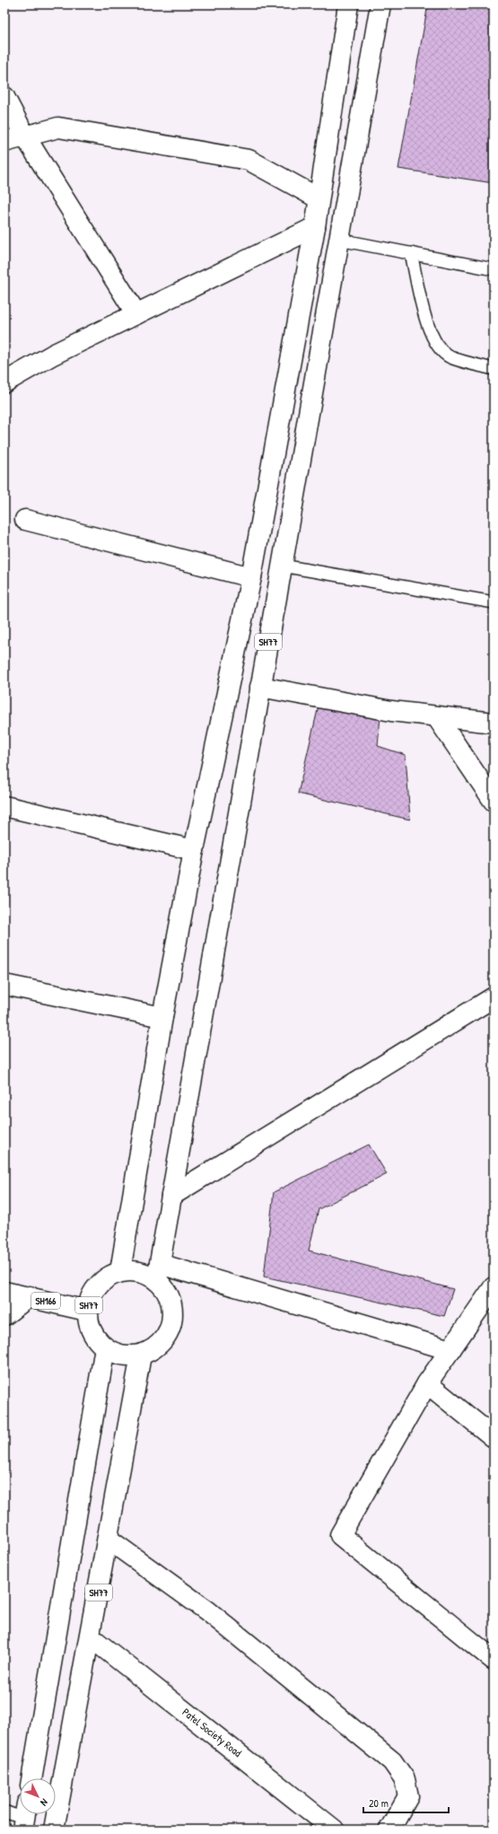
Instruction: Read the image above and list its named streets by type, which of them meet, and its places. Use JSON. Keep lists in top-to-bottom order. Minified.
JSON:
{"streets":{"main road":["SH77","SH166","Patel Society Road"]},"crossings":[["SH77","SH166"],["SH77","Patel Society Road"]],"scale_bar":"20 m","north":"bottom right"}
